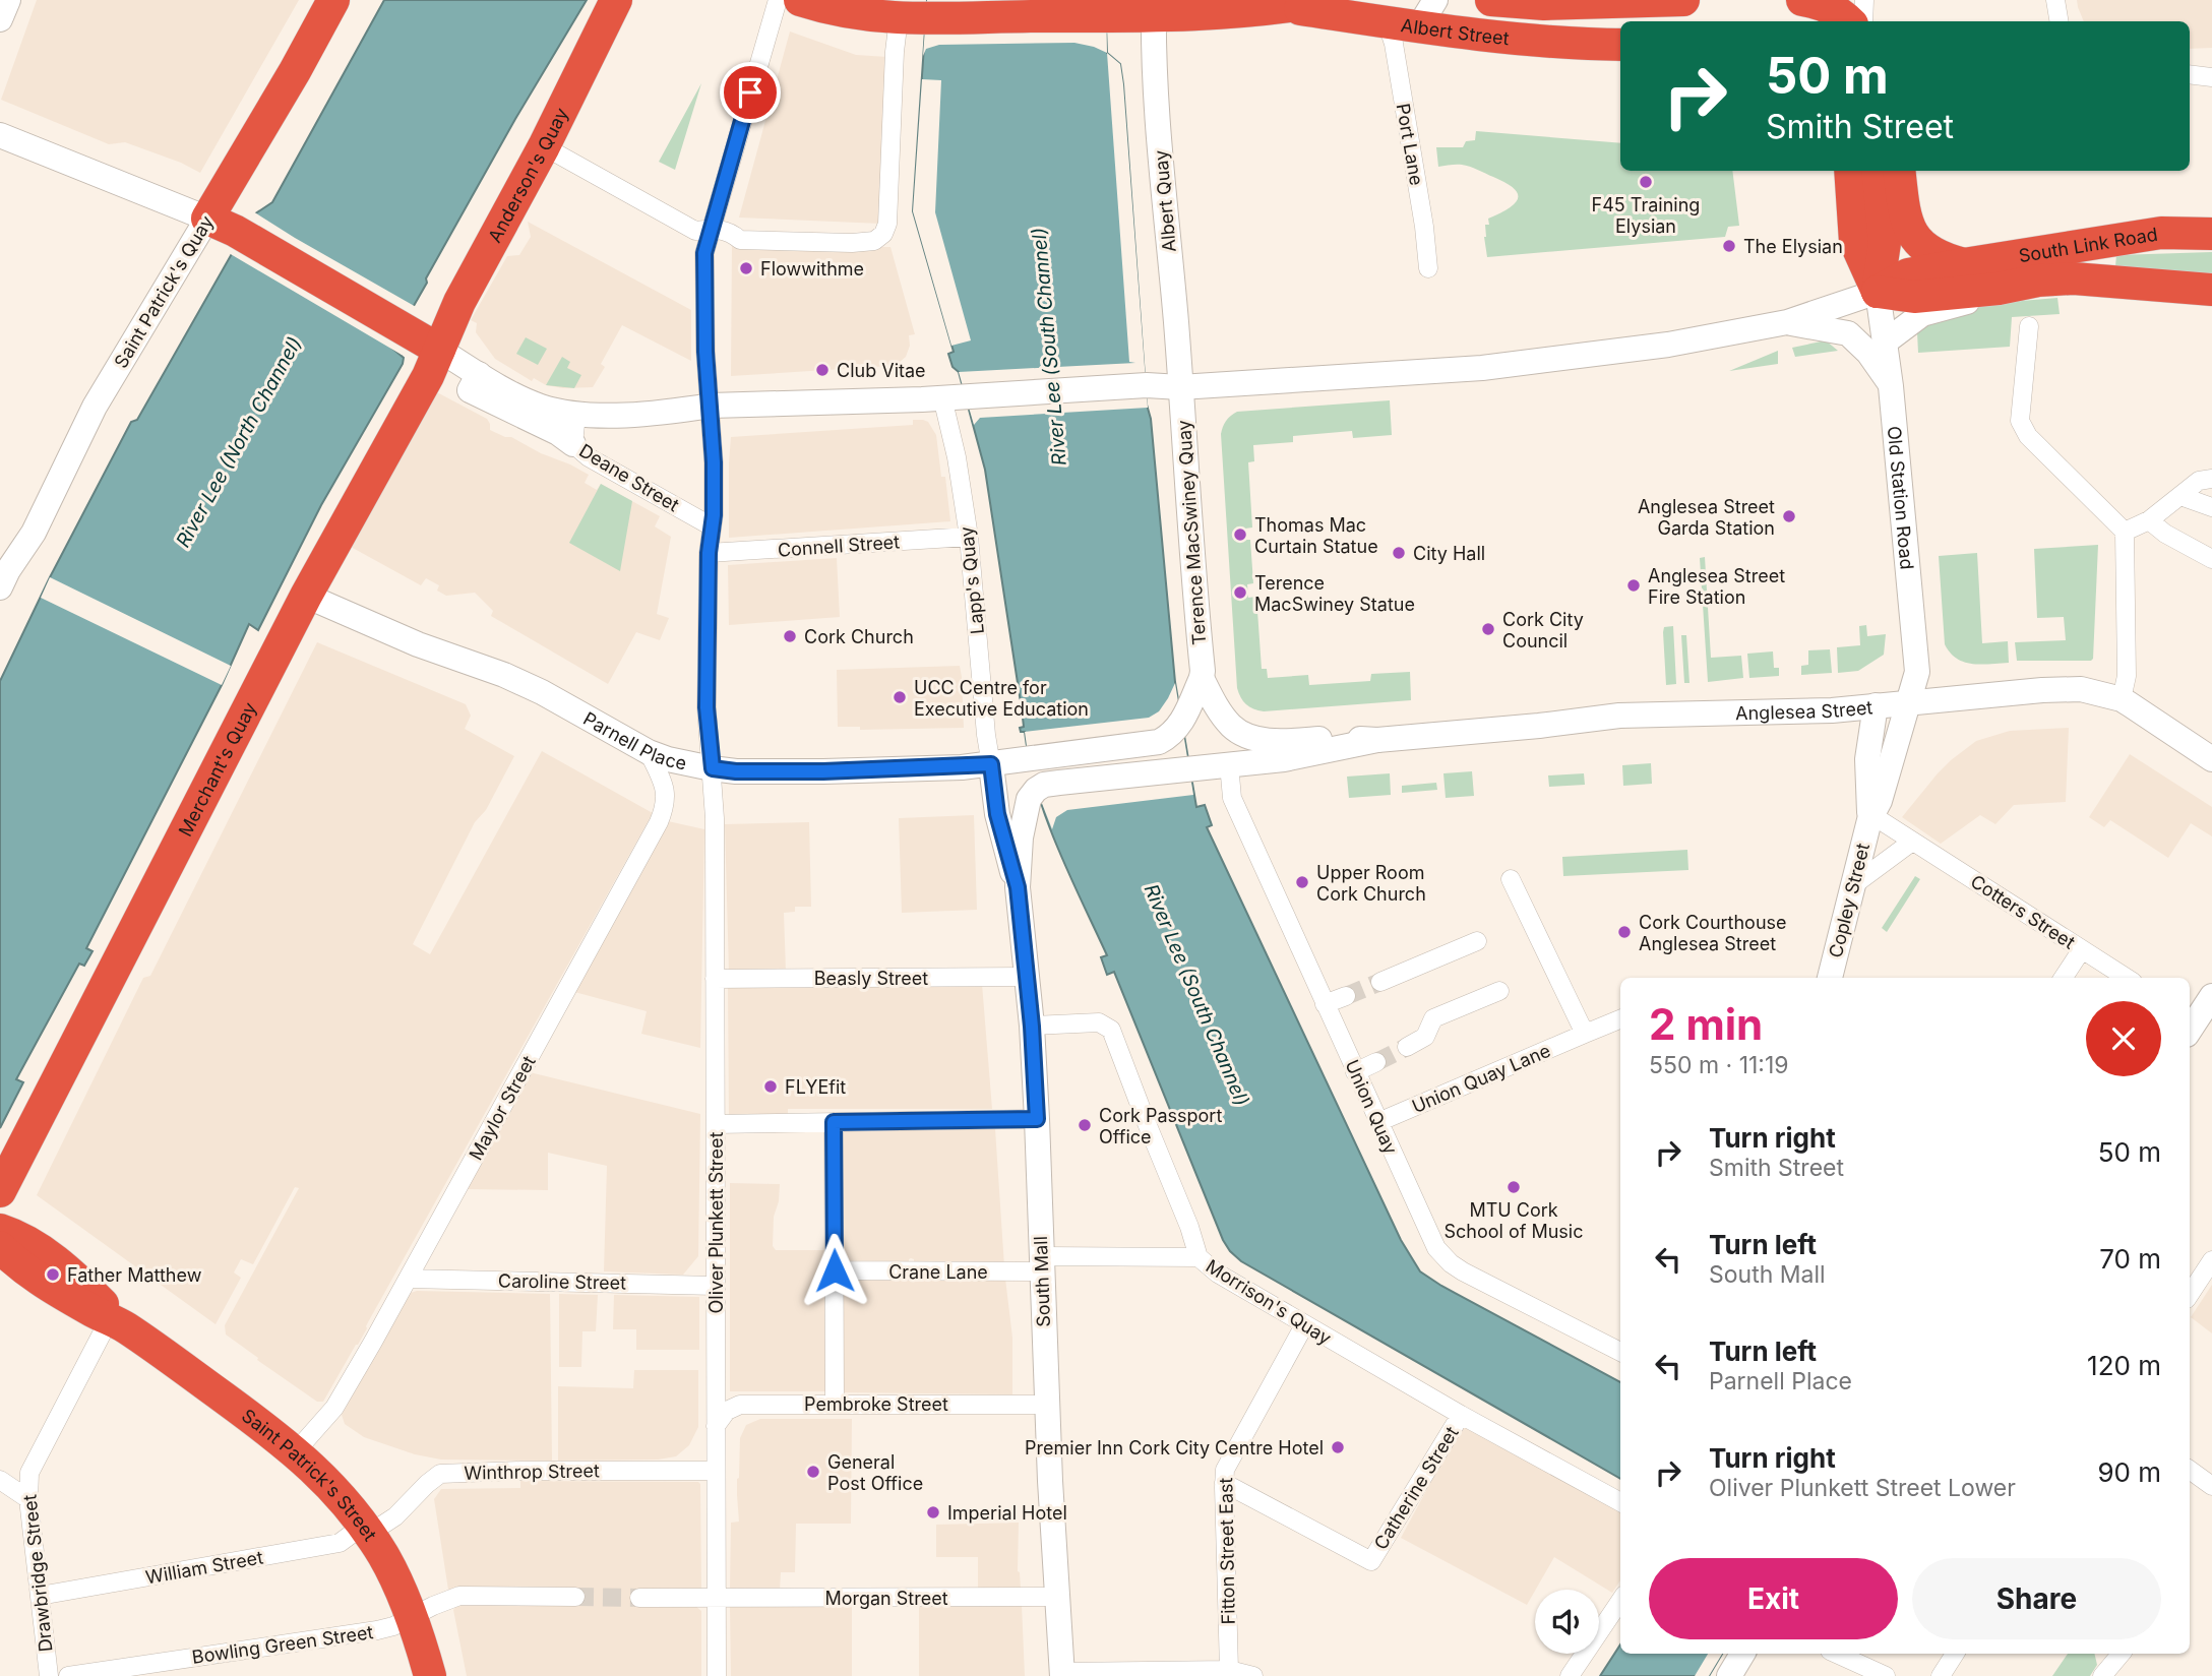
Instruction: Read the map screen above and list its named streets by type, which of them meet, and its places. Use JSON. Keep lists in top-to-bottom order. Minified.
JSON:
{"streets":{"highway":["Albert Street","Anderson's Quay","South Link Road","Saint Patrick's Quay","Merchant's Quay","Saint Patrick's Street"],"main road":["Albert Quay","Old Station Road","Terence MacSwiney Quay","Anglesea Street","Parnell Place","Copley Street","South Mall"],"street":["Port Lane","Deane Street","Connell Street","Lapp's Quay","Cotters Street","Beasly Street","Union Quay Lane","Union Quay","Maylor Street","Oliver Plunkett Street","Crane Lane","Caroline Street","Morrison's Quay","Pembroke Street","Winthrop Street","Catherine Street","Fitton Street East","William Street","Drawbridge Street","Morgan Street","Bowling Green Street"]},"crossings":[["Albert Street","Port Lane"],["Albert Street","Albert Quay"],["Anderson's Quay","Merchant's Quay"],["Albert Quay","Terence MacSwiney Quay"],["South Link Road","Old Station Road"],["Deane Street","Oliver Plunkett Street"],["Old Station Road","Anglesea Street"],["Old Station Road","Copley Street"],["Old Station Road","Cotters Street"],["Terence MacSwiney Quay","Anglesea Street"],["Terence MacSwiney Quay","Parnell Place"],["Connell Street","Lapp's Quay"],["Connell Street","Oliver Plunkett Street"],["Lapp's Quay","Parnell Place"],["Lapp's Quay","South Mall"],["Anglesea Street","Parnell Place"],["Anglesea Street","Union Quay"],["Anglesea Street","South Mall"],["Parnell Place","Merchant's Quay"],["Parnell Place","Maylor Street"],["Parnell Place","Oliver Plunkett Street"],["Parnell Place","South Mall"],["Copley Street","Cotters Street"],["Beasly Street","Oliver Plunkett Street"],["Beasly Street","South Mall"],["Union Quay Lane","Union Quay"],["Maylor Street","Caroline Street"],["Maylor Street","Saint Patrick's Street"],["Oliver Plunkett Street","Caroline Street"],["Oliver Plunkett Street","Pembroke Street"],["Oliver Plunkett Street","Winthrop Street"],["Oliver Plunkett Street","Morgan Street"],["Crane Lane","South Mall"],["Crane Lane","Morrison's Quay"],["South Mall","Morrison's Quay"],["South Mall","Pembroke Street"],["South Mall","Morgan Street"],["Morrison's Quay","Catherine Street"],["Morrison's Quay","Fitton Street East"],["Winthrop Street","Saint Patrick's Street"],["Winthrop Street","William Street"],["Saint Patrick's Street","William Street"],["Saint Patrick's Street","Drawbridge Street"],["Saint Patrick's Street","Bowling Green Street"],["Catherine Street","Fitton Street East"],["William Street","Drawbridge Street"]],"water":["River Lee (South Channel)","River Lee (North Channel)"],"places":["F45 Training Elysian","The Elysian","Flowwithme","Club Vitae","Anglesea Street Garda Station","Thomas Mac Curtain Statue","City Hall","Anglesea Street Fire Station","Terence MacSwiney Statue","Cork City Council","Cork Church","UCC Centre for Executive Education","Upper Room Cork Church","Cork Courthouse Anglesea Street","FLYEfit","Cork Passport Office","MTU Cork School of Music","Father Matthew","Premier Inn Cork City Centre Hotel","General Post Office","Imperial Hotel"],"page":{"turn":["50 m","Smith Street"],"heading":["2 min","550 m · 11:19"],"list":[{"name":"Turn right","note":"Smith Street","value":"50 m"},{"name":"Turn left","note":"South Mall","value":"70 m"},{"name":"Turn left","note":"Parnell Place","value":"120 m"},{"name":"Turn right","note":"Oliver Plunkett Street Lower","value":"90 m"}],"buttons":["Exit","Share"]}}
